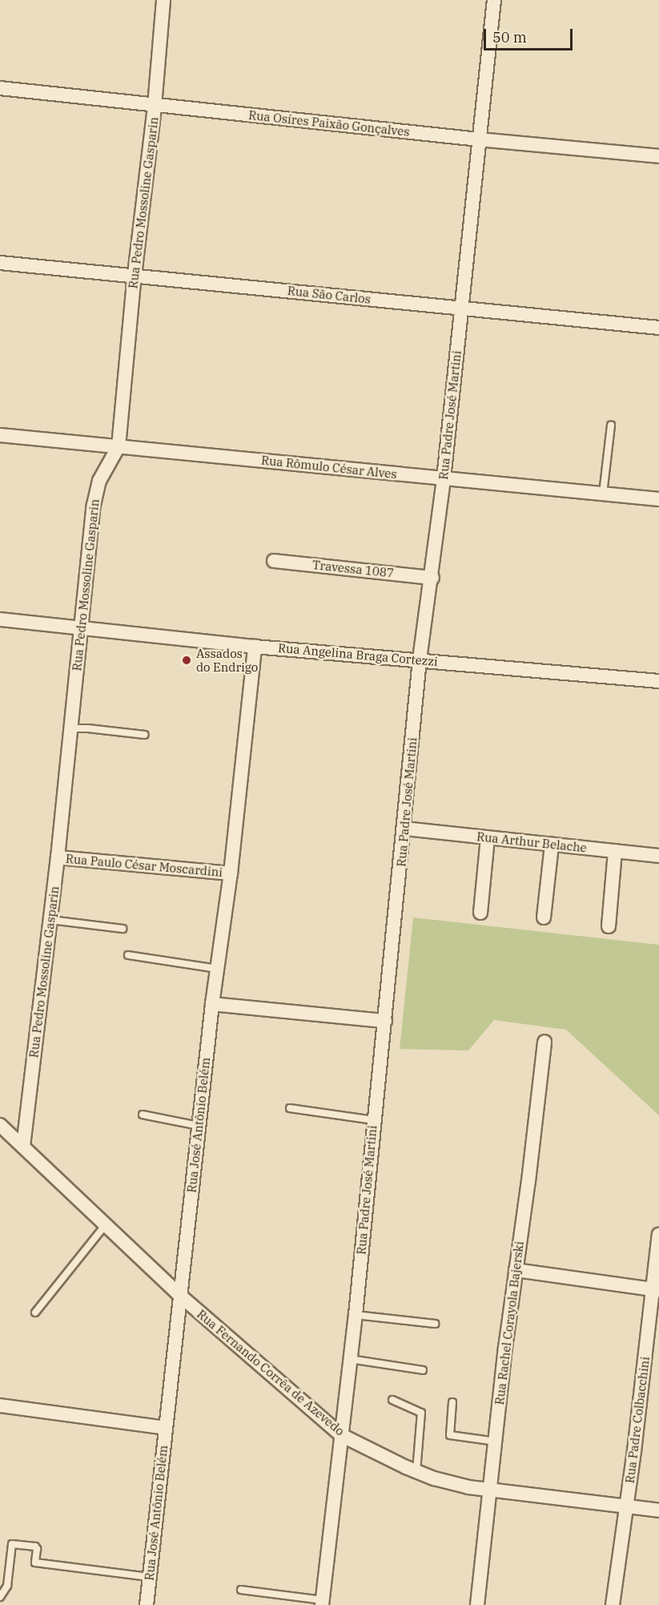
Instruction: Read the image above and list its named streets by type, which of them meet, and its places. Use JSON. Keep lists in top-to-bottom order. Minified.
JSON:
{"streets":{"street":["Rua Osíres Paixão Gonçalves","Rua Pedro Mossoline Gasparin","Rua São Carlos","Rua Padre José Martini","Rua Rômulo César Alves","Travessa 1087","Rua Angelina Braga Cortezzi","Rua Arthur Belache","Rua Paulo César Moscardini","Rua José Antônio Belém","Rua Rachel Corayola Bajerski","Rua Fernando Corrêa de Azevedo","Rua Padre Colbacchini"]},"crossings":[["Rua Osíres Paixão Gonçalves","Rua Pedro Mossoline Gasparin"],["Rua Osíres Paixão Gonçalves","Rua Padre José Martini"],["Rua Pedro Mossoline Gasparin","Rua São Carlos"],["Rua Pedro Mossoline Gasparin","Rua Rômulo César Alves"],["Rua Pedro Mossoline Gasparin","Rua Angelina Braga Cortezzi"],["Rua Pedro Mossoline Gasparin","Rua Paulo César Moscardini"],["Rua Pedro Mossoline Gasparin","Rua Fernando Corrêa de Azevedo"],["Rua São Carlos","Rua Padre José Martini"],["Rua Padre José Martini","Rua Rômulo César Alves"],["Rua Padre José Martini","Travessa 1087"],["Rua Padre José Martini","Rua Angelina Braga Cortezzi"],["Rua Padre José Martini","Rua Arthur Belache"],["Rua Padre José Martini","Rua Fernando Corrêa de Azevedo"],["Rua Angelina Braga Cortezzi","Rua José Antônio Belém"],["Rua Paulo César Moscardini","Rua José Antônio Belém"],["Rua José Antônio Belém","Rua Fernando Corrêa de Azevedo"],["Rua Rachel Corayola Bajerski","Rua Fernando Corrêa de Azevedo"],["Rua Fernando Corrêa de Azevedo","Rua Padre Colbacchini"]],"places":["Assados do Endrigo"],"scale_bar":"50 m"}
